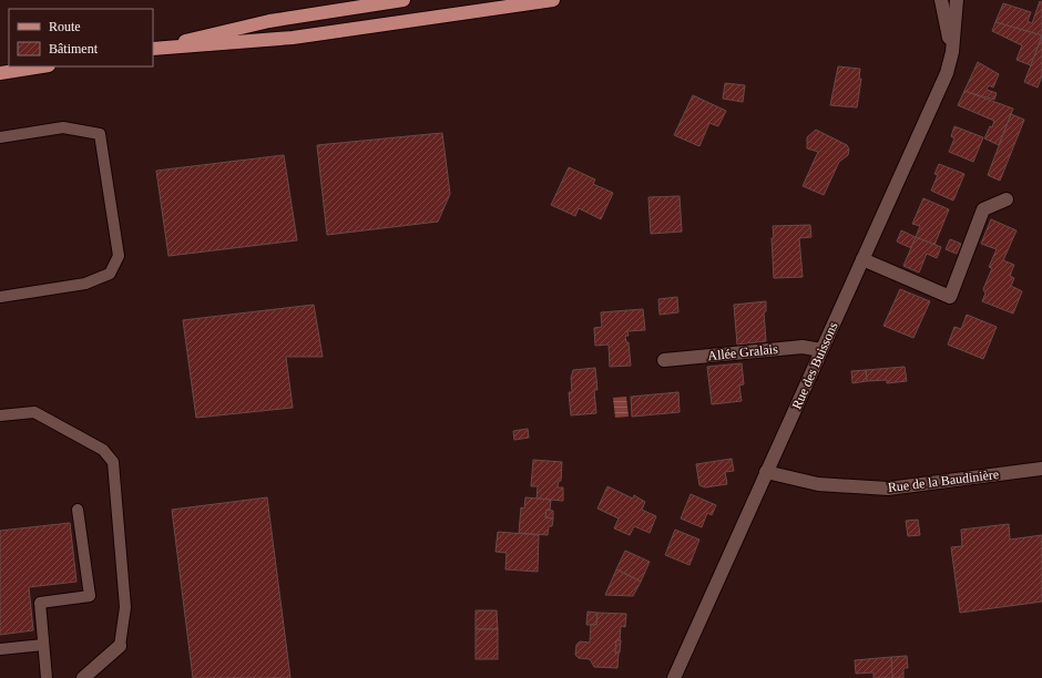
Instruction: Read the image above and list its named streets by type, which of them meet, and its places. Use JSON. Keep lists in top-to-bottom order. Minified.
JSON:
{"streets":{"street":["Allée Gralais","Rue des Buissons","Rue de la Baudinière"]},"crossings":[["Allée Gralais","Rue des Buissons"],["Rue des Buissons","Rue de la Baudinière"]],"legend":["Route","Bâtiment"]}
